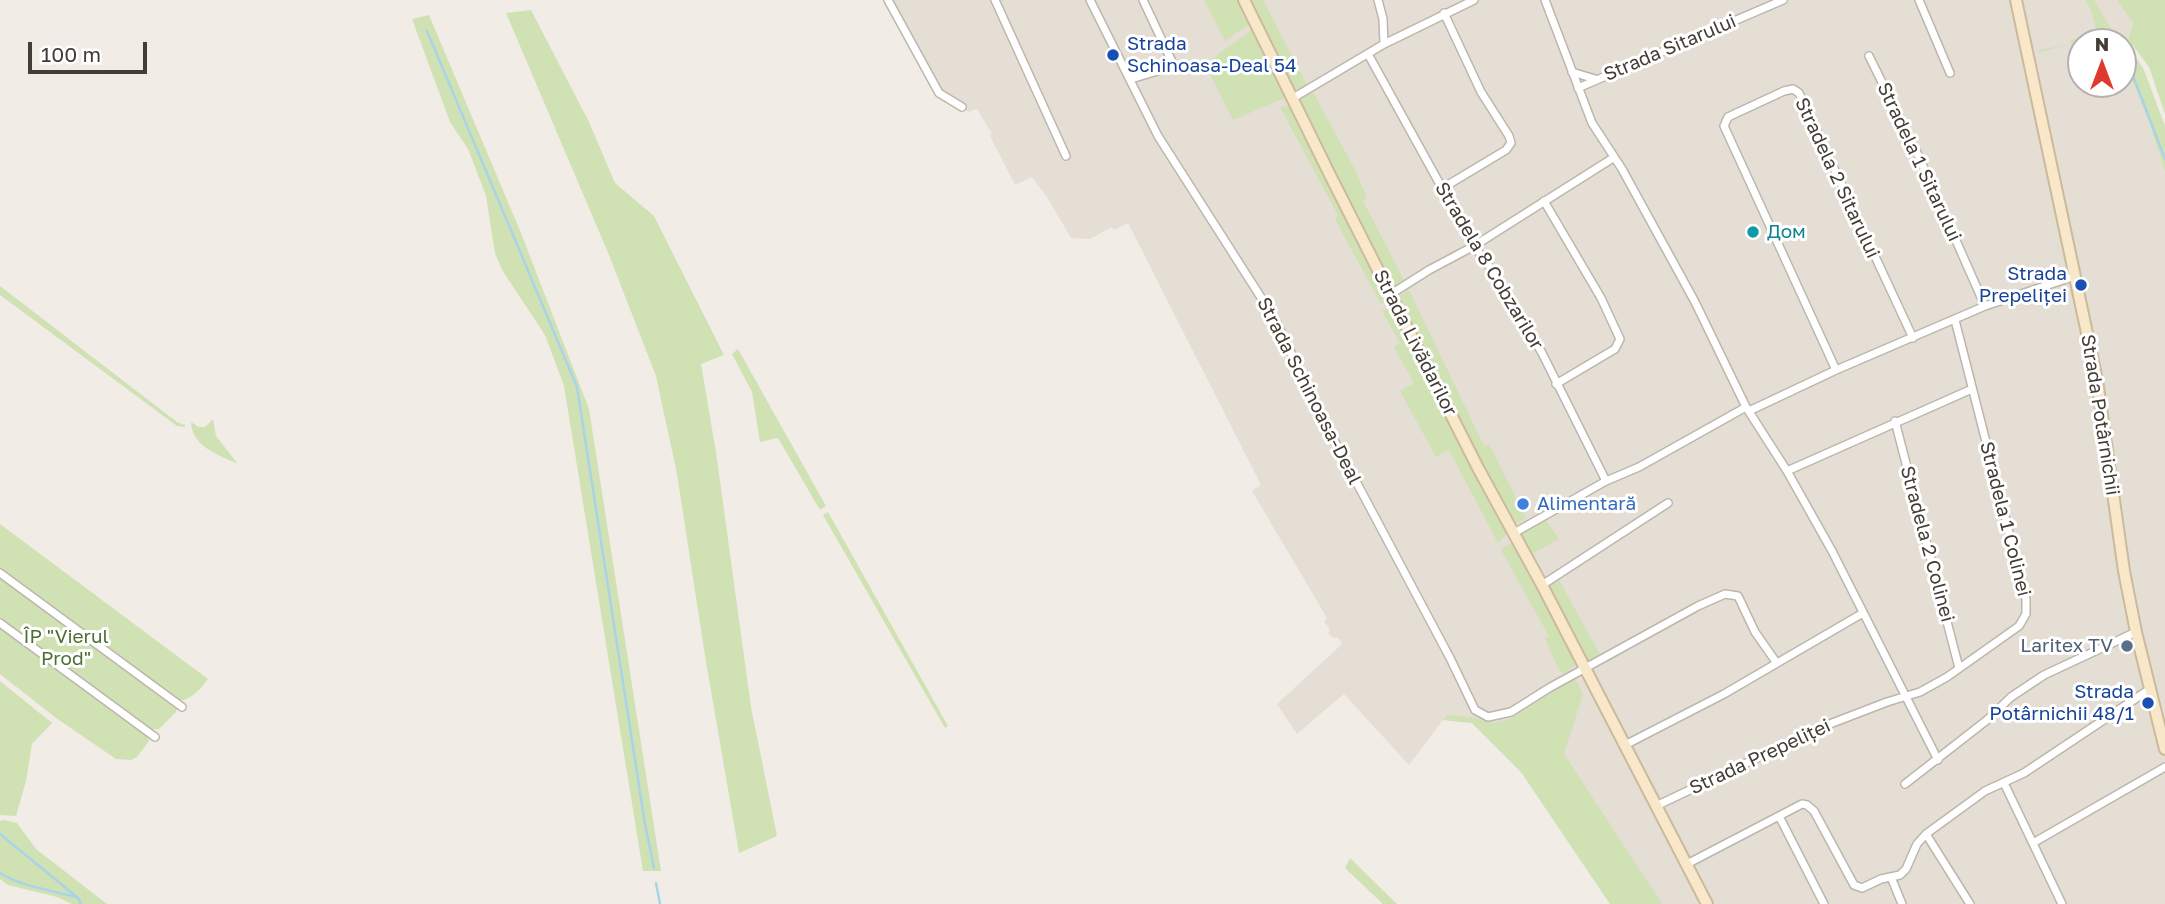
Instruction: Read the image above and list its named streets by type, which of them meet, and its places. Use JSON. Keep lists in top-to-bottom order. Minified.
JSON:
{"streets":{"street":["Strada Sitarului","Stradela 1 Sitarului","Stradela 2 Sitarului","Stradela 8 Cobzarilor","Strada Livădarilor","Strada Schinoasa-Deal","Strada Potârnichii","Stradela 1 Colinei","Stradela 2 Colinei","Strada Prepeliței"]},"crossings":[["Strada Livădarilor","Strada Schinoasa-Deal"],["Strada Livădarilor","Strada Prepeliței"],["Stradela 1 Colinei","Stradela 2 Colinei"],["Stradela 1 Colinei","Strada Prepeliței"]],"parks":["ÎP \"Vierul Prod\""],"places":["Strada Schinoasa-Deal 54","Дом","Strada Prepeliței","Alimentară","Laritex TV","Strada Potârnichii 48/1"],"scale_bar":"100 m","north":"top"}
